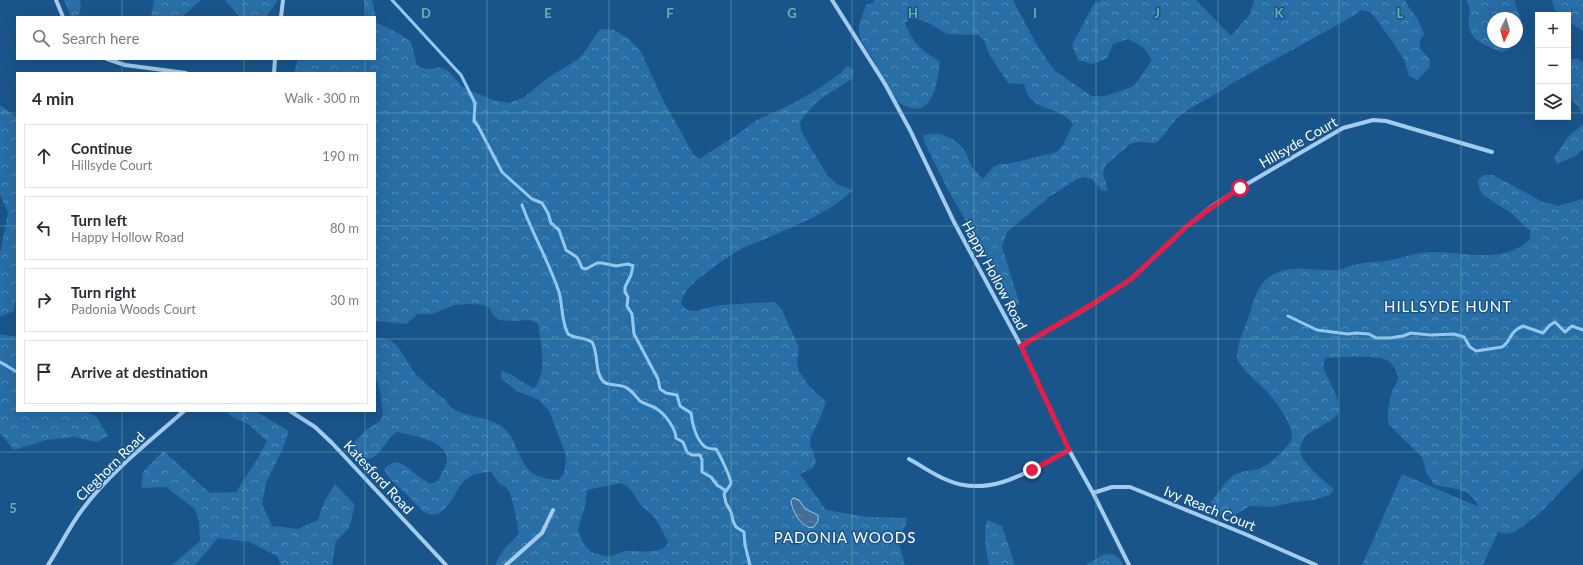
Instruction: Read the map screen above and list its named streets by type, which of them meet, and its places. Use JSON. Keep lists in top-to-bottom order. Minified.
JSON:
{"streets":{"street":["Hillsyde Court","Happy Hollow Road","Cleghorn Road","Katesford Road","Ivy Reach Court"]},"crossings":[["Hillsyde Court","Happy Hollow Road"],["Happy Hollow Road","Ivy Reach Court"]],"districts":["HILLSYDE HUNT","PADONIA WOODS"],"north":"bottom","page":{"map_buttons":["+","−"],"search":"Search here","heading":["4 min","Walk · 300 m"],"list":[["Continue","Hillsyde Court","190 m"],["Turn left","Happy Hollow Road","80 m"],["Turn right","Padonia Woods Court","30 m"],"Arrive at destination"]},"grid":{"columns":["D","E","F","G","H","I","J","K","L"],"rows":["5"]}}
